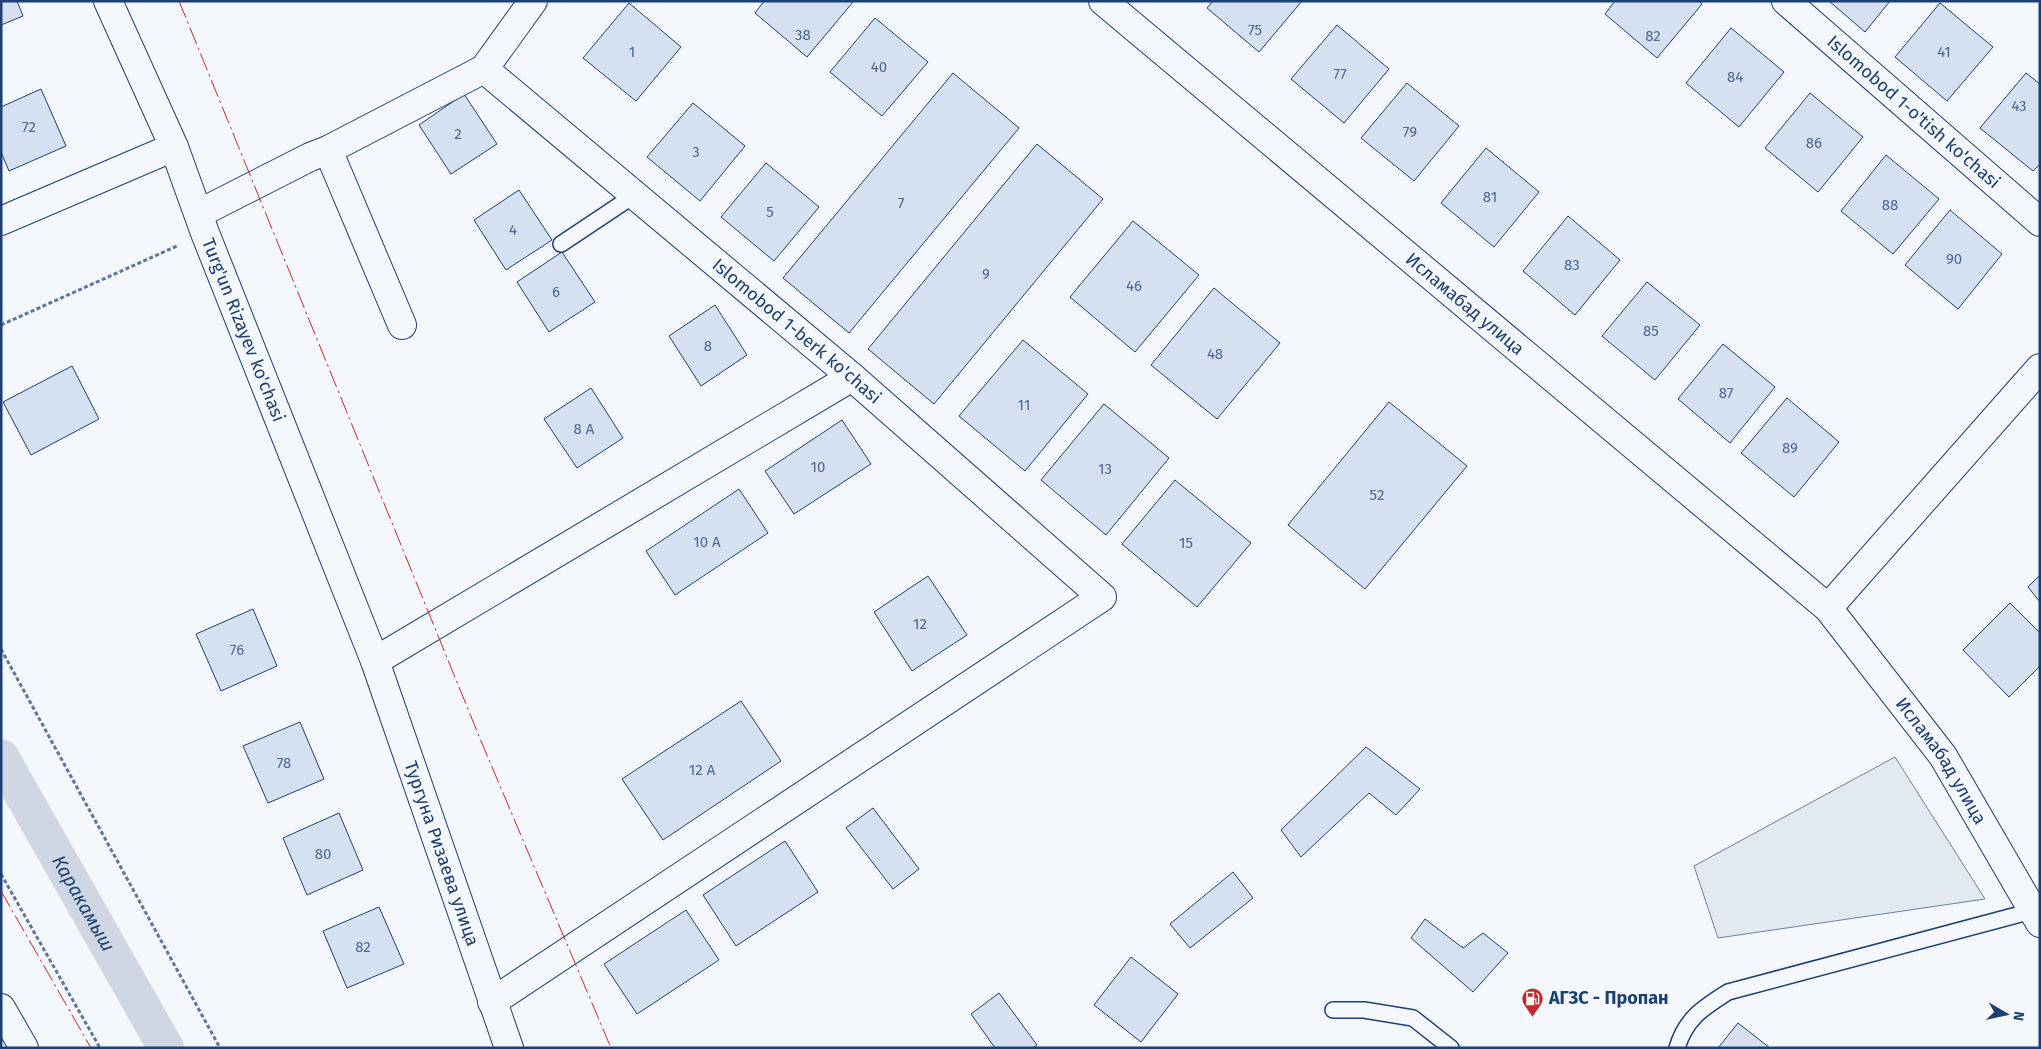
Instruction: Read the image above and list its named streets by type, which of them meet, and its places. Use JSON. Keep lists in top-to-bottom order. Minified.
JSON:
{"streets":{"street":["Islomobod 1-o'tish ko'chasi","Исламабад улица","Turg'un Rizayev ko'chasi","Islomobod 1-berk ko'chasi","Тургуна Ризаева улица"]},"crossings":[["Turg'un Rizayev ko'chasi","Тургуна Ризаева улица"],["Islomobod 1-berk ko'chasi","Тургуна Ризаева улица"]],"water":["Каракамыш"],"places":{"fuel station":["АГЗС - Пропан"]},"house_numbers":["75","38","82","1","41","40","77","84","43","72","79","2","86","3","81","7","88","5","4","90","83","9","46","6","85","8","48","87","11","8 A","89","10","13","52","10 A","15","12","76","78","12 A","80","82"],"north":"right"}
